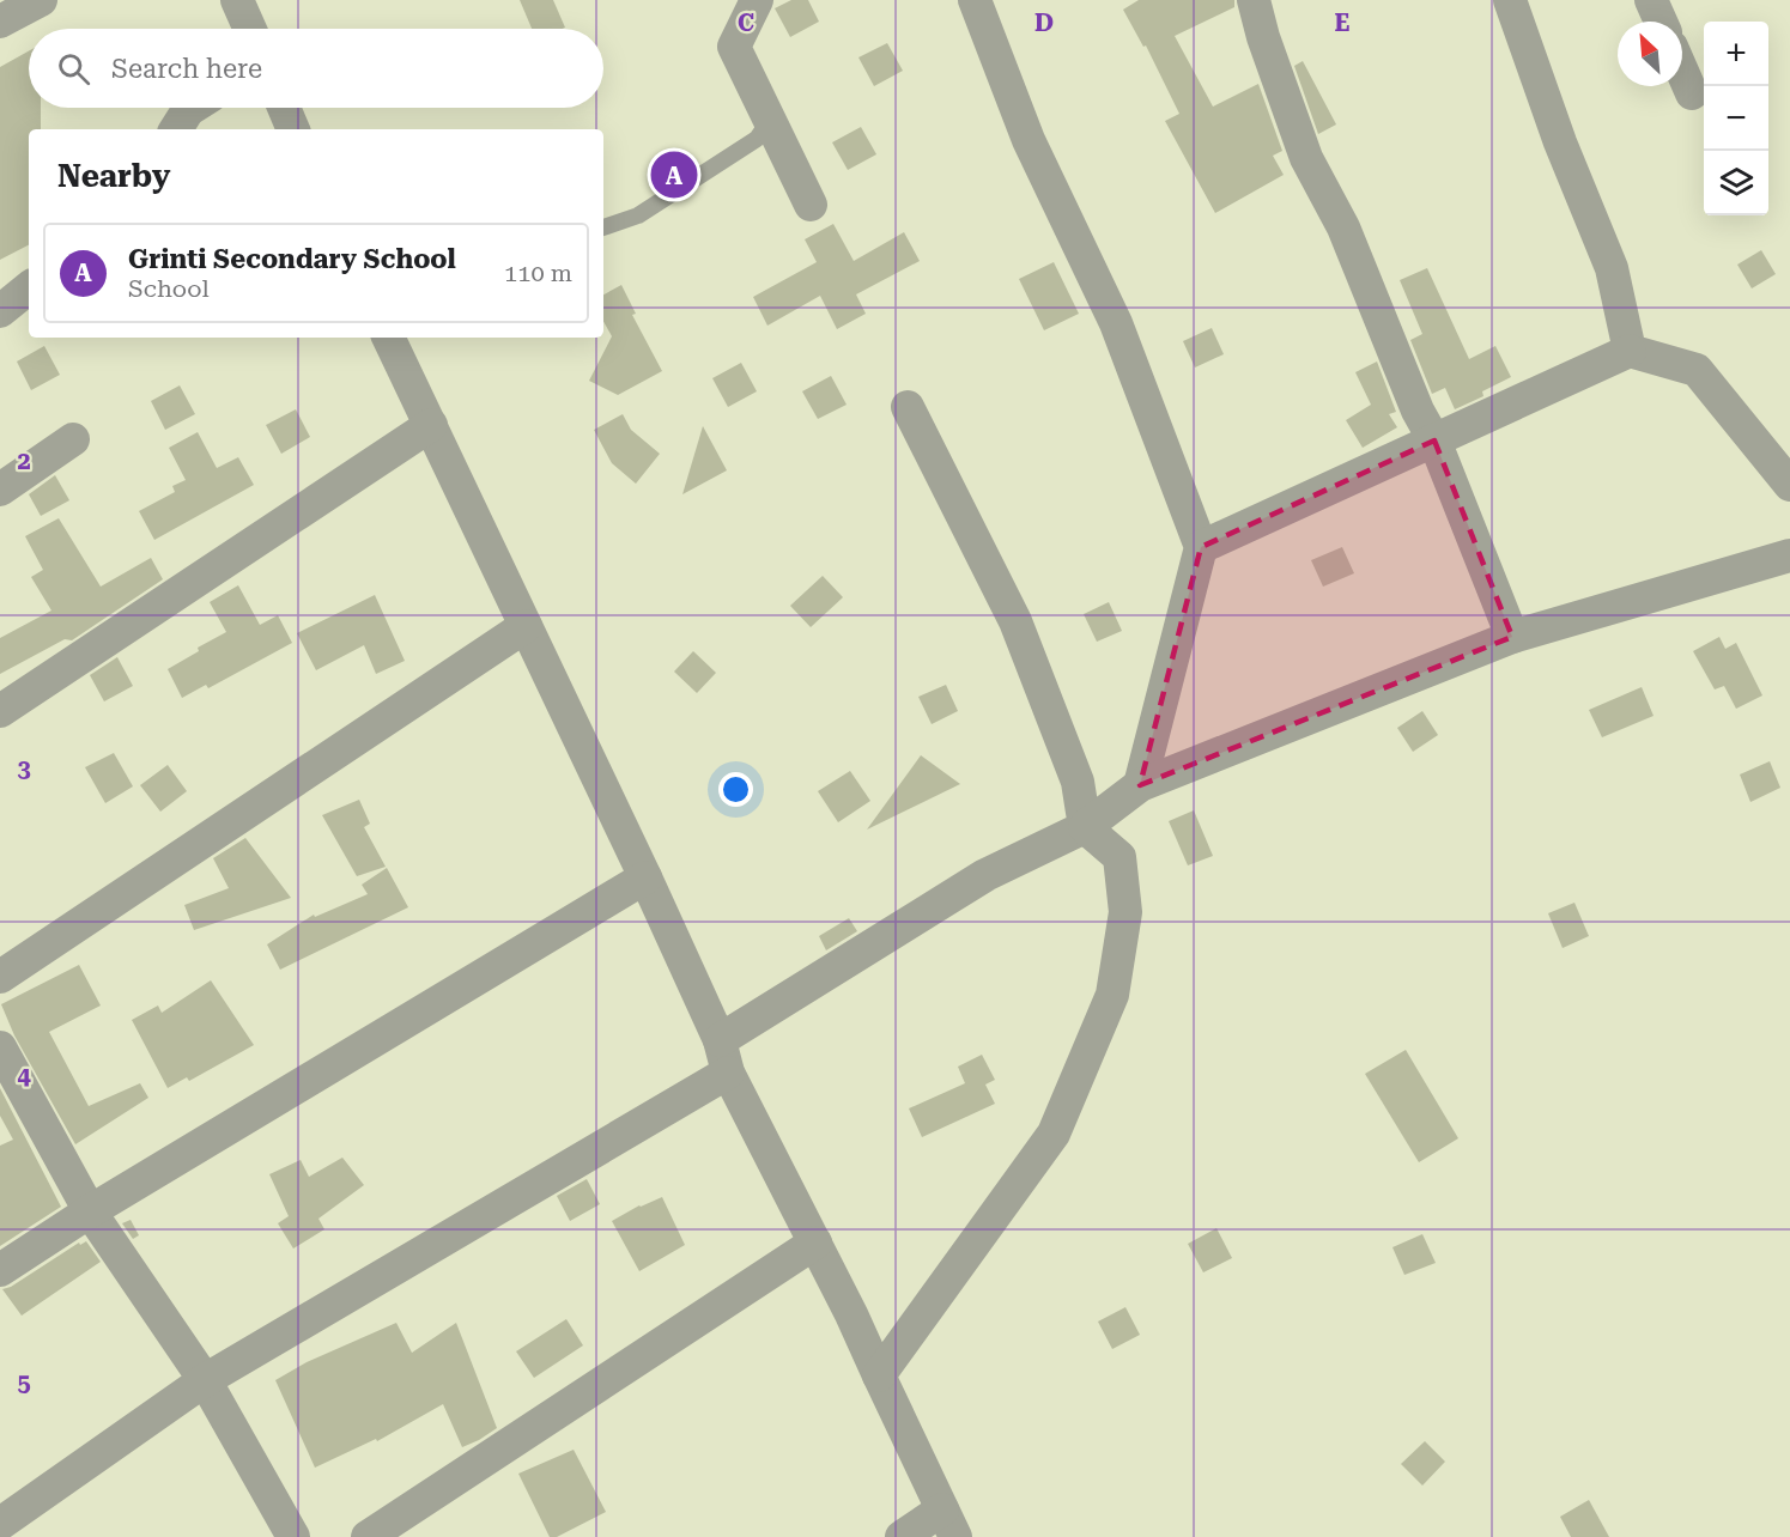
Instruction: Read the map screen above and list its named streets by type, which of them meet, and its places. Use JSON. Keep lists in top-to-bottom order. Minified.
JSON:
{"north":"top left","page":{"map_buttons":["+","−"],"search":"Search here","heading":"Nearby","pins":"A","list":[{"mark":"A","name":"Grinti Secondary School","note":"School","value":"110 m"}]},"grid":{"columns":["C","D","E"],"rows":["2","3","4","5"]}}
